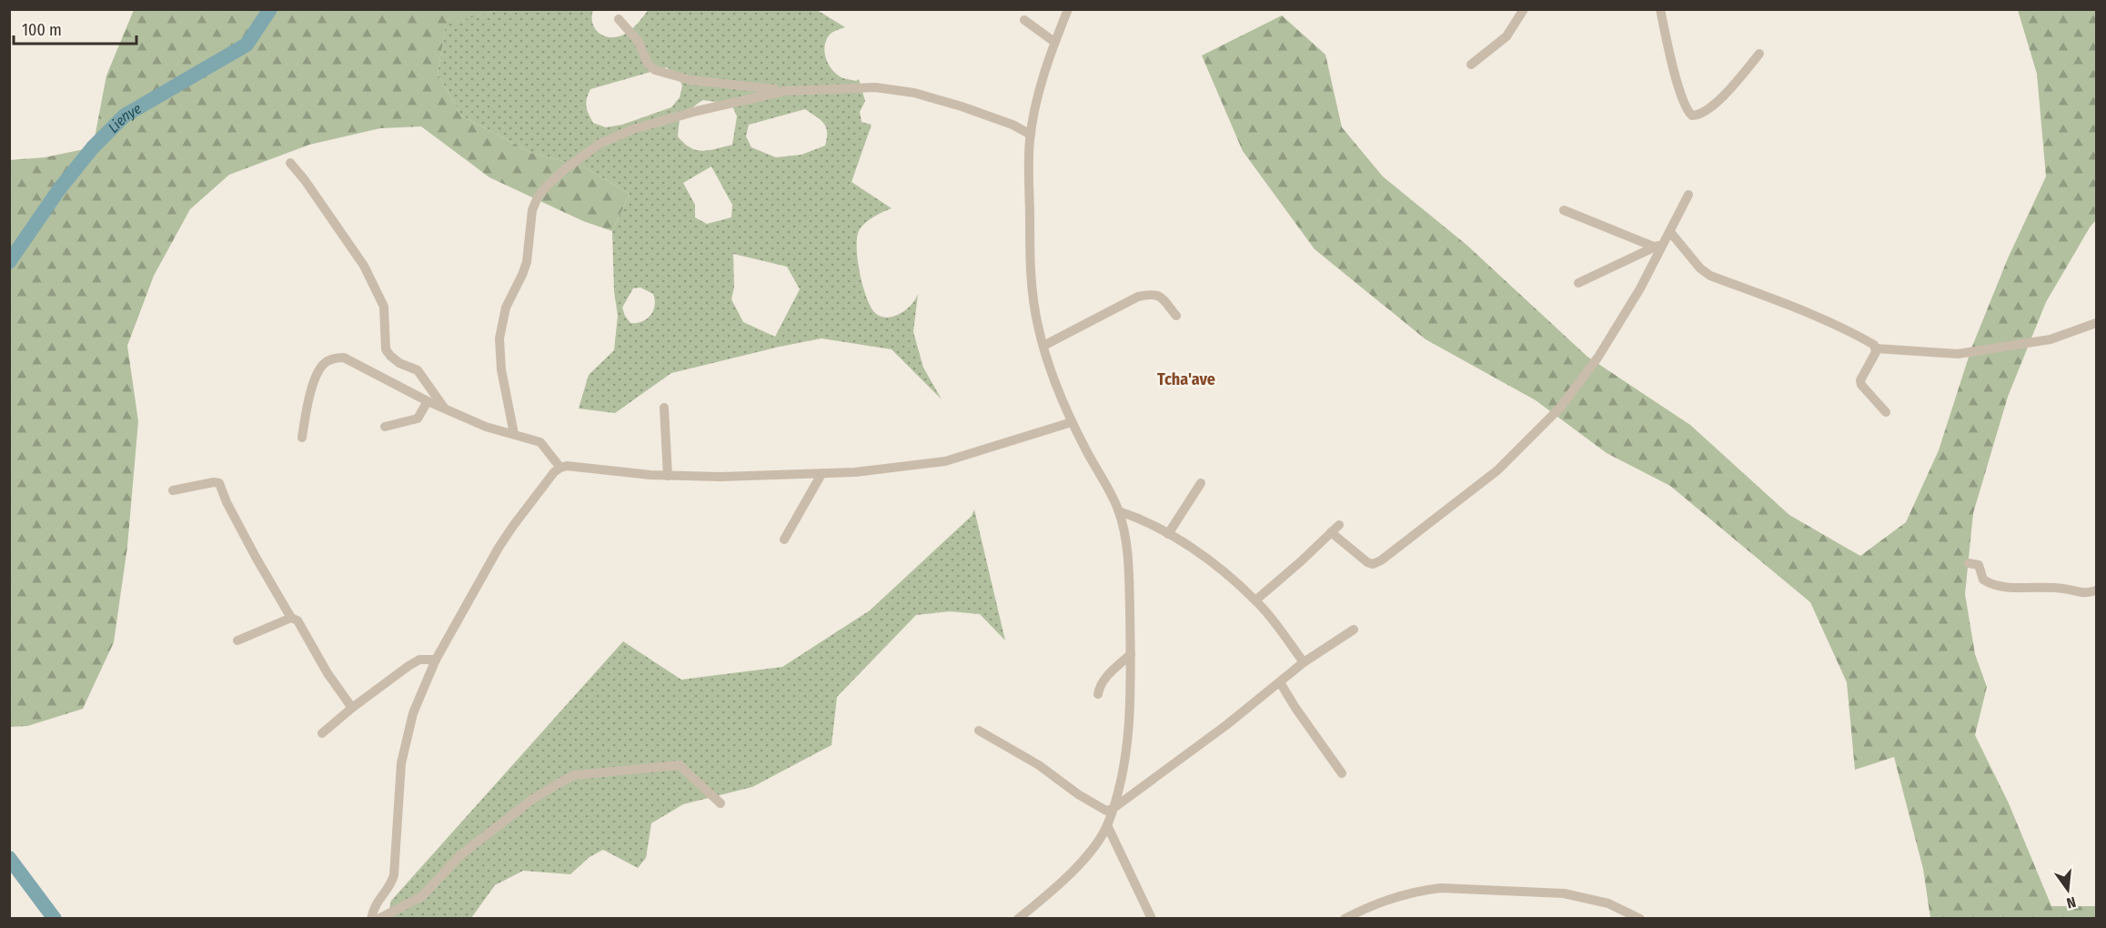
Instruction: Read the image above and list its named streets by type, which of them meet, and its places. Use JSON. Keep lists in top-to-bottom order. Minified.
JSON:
{"districts":["Tcha'ave"],"water":["Lienye"],"scale_bar":"100 m","north":"bottom"}
